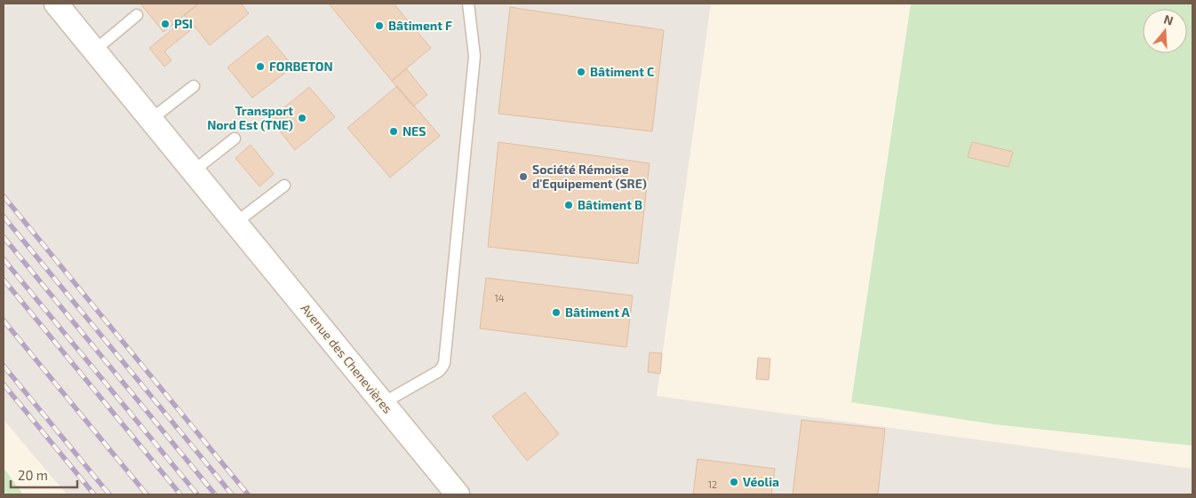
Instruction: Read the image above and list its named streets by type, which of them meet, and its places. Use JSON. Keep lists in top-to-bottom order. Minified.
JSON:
{"streets":{"street":["Avenue des Chenevières"]},"places":["PSI","Bâtiment F","FORBETON","Bâtiment C","Transport Nord Est (TNE)","NES","Société Rémoise d'Equipement (SRE)","Bâtiment B","Bâtiment A","Véolia"],"house_numbers":["14","12"],"scale_bar":"20 m","north":"top"}
